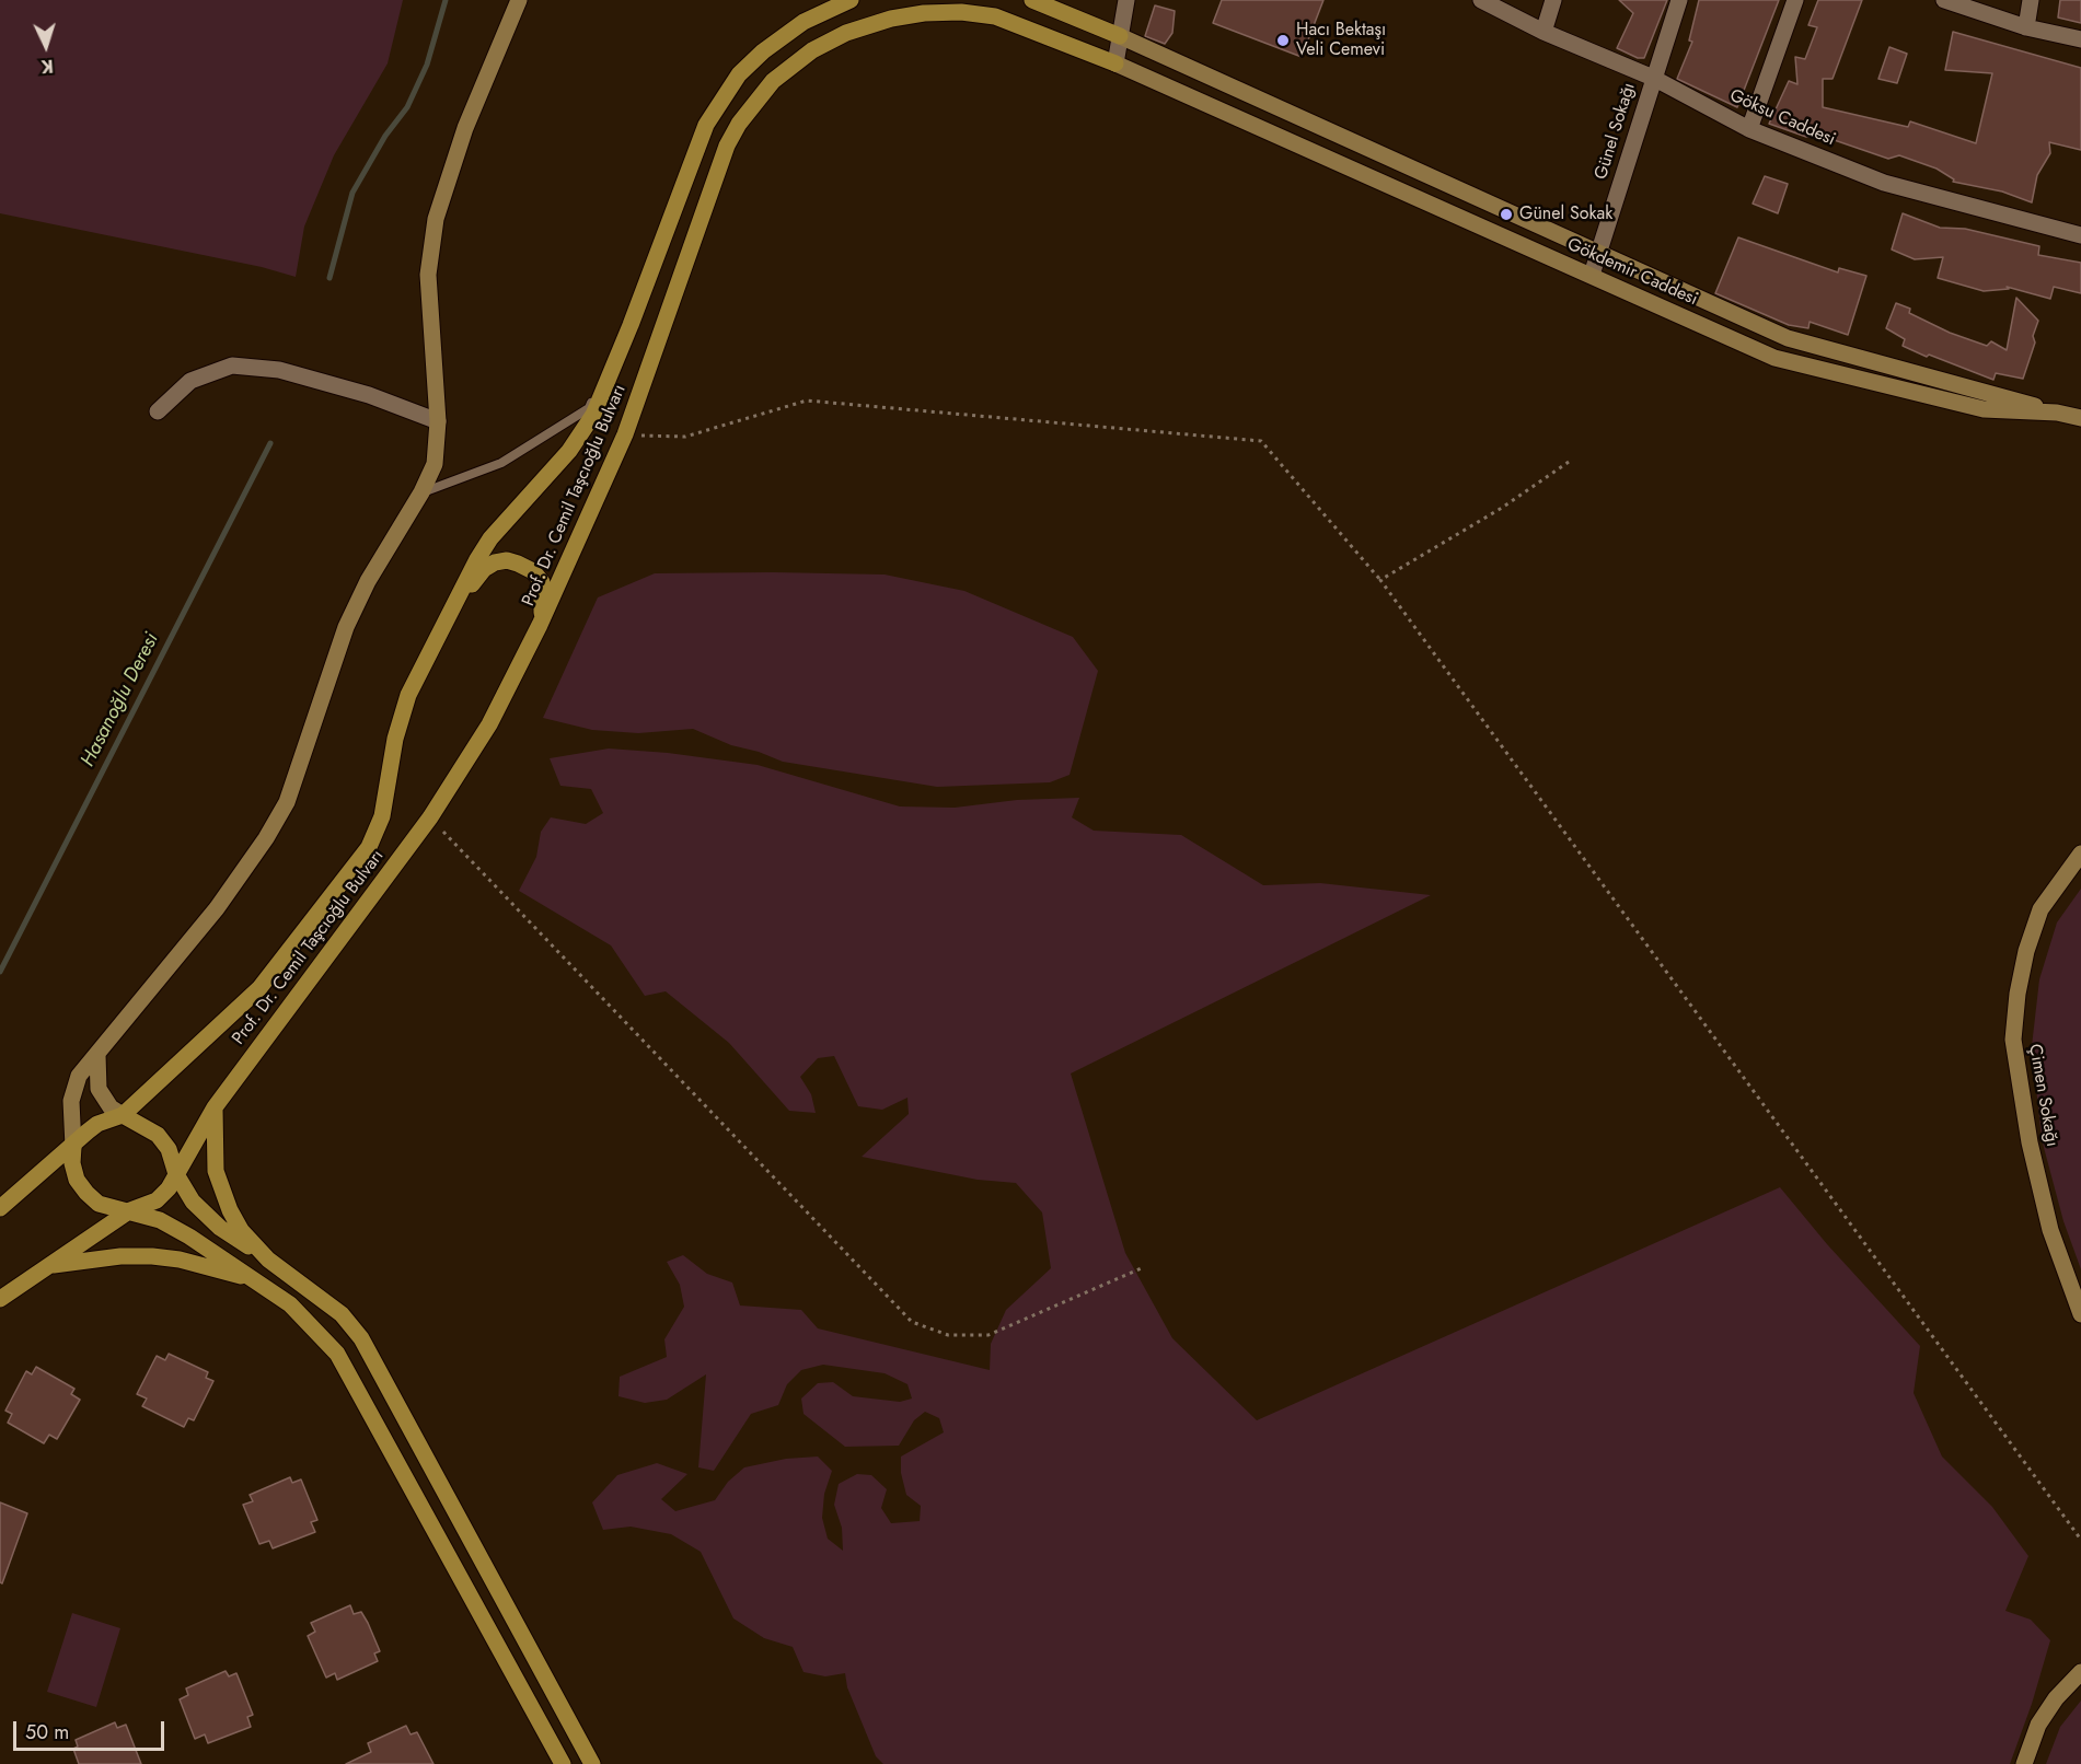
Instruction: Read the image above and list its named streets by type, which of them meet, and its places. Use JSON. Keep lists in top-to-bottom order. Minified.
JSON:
{"streets":{"main road":["Gökdemir Caddesi","Prof. Dr. Cemil Taşcıoğlu Bulvarı","Çimen Sokağı"],"street":["Göksu Caddesi","Günel Sokağı"]},"crossings":[["Göksu Caddesi","Günel Sokağı"],["Günel Sokağı","Gökdemir Caddesi"],["Gökdemir Caddesi","Prof. Dr. Cemil Taşcıoğlu Bulvarı"]],"water":["Hasanoğlu Deresi"],"places":["Hacı Bektaşı Veli Cemevi","Günel Sokak"],"scale_bar":"50 m","north":"bottom"}
